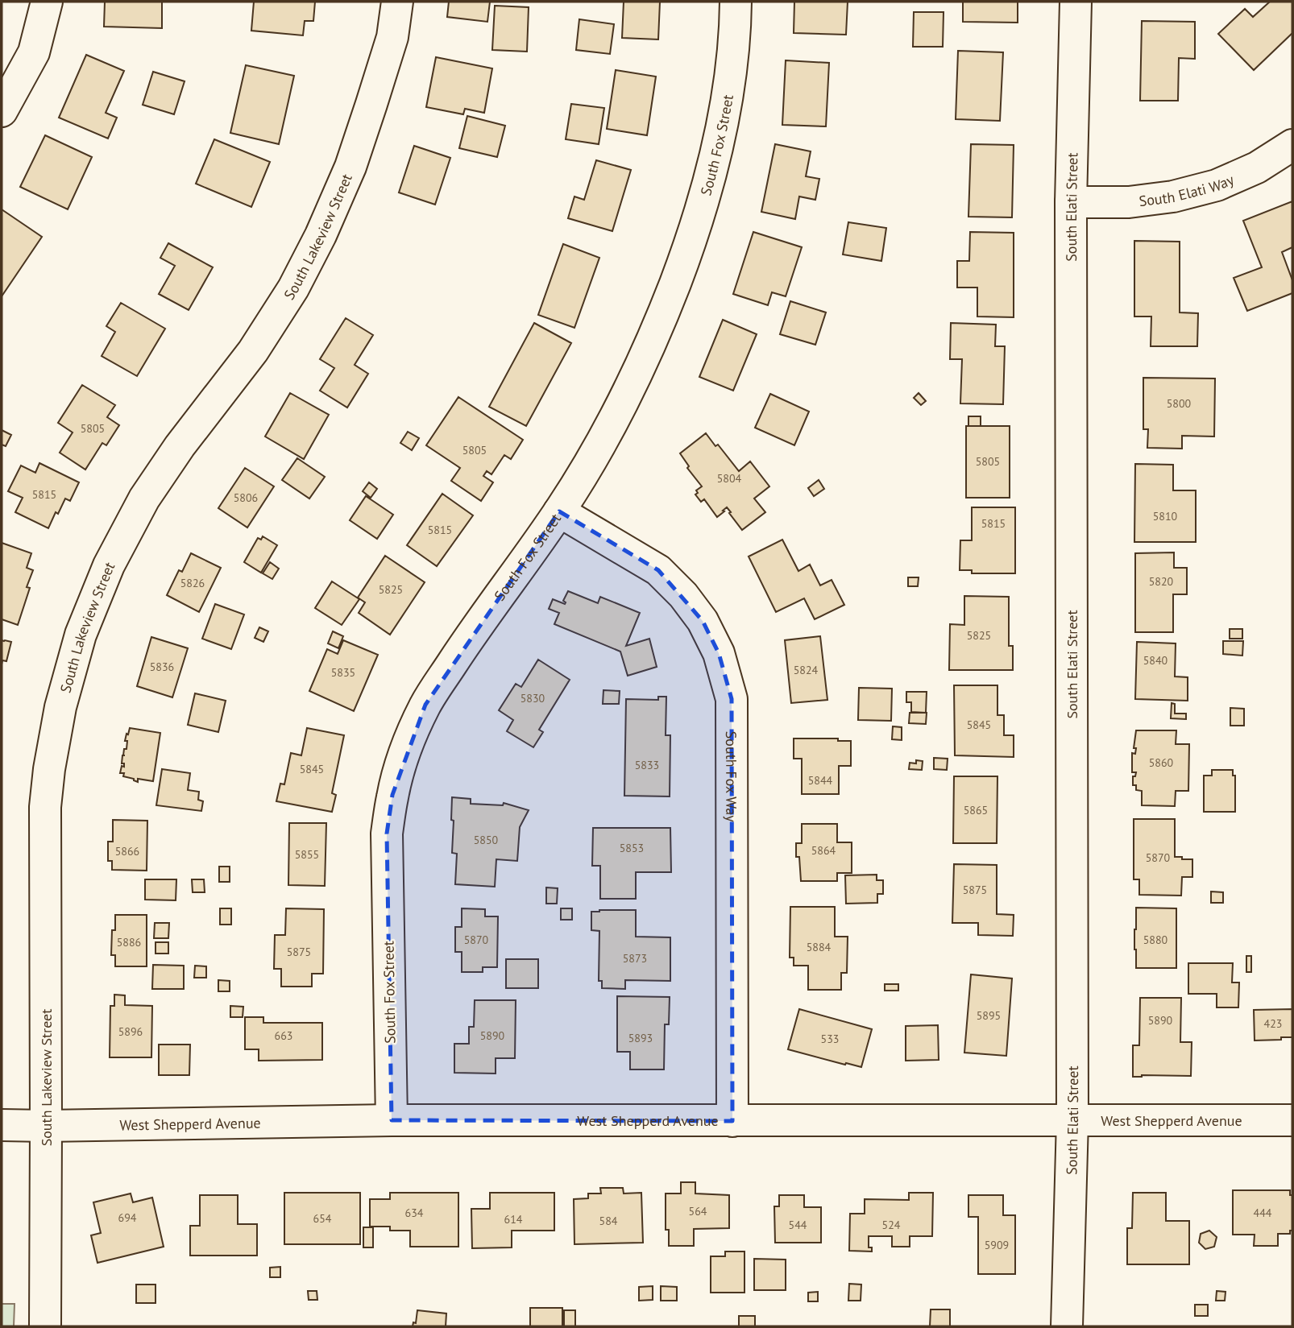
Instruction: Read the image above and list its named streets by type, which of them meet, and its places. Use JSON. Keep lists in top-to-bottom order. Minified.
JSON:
{"streets":{"street":["South Fox Street","South Elati Way","South Elati Street","South Lakeview Street","South Fox Way","West Shepperd Avenue"]},"crossings":[["South Fox Street","South Fox Way"],["South Fox Street","West Shepperd Avenue"],["South Elati Way","South Elati Street"],["South Elati Street","West Shepperd Avenue"],["South Lakeview Street","West Shepperd Avenue"],["South Fox Way","West Shepperd Avenue"]],"house_numbers":["5800","5805","5805","5805","5804","5815","5806","5810","5815","5815","5820","5826","5825","5825","5840","5836","5824","5835","5830","5845","5860","5833","5845","5844","5865","5850","5853","5864","5866","5855","5870","5875","5870","5880","5886","5884","5875","5873","5895","5890","423","5896","663","5890","5893","533","564","634","444","694","654","614","584","544","524","5909"]}
